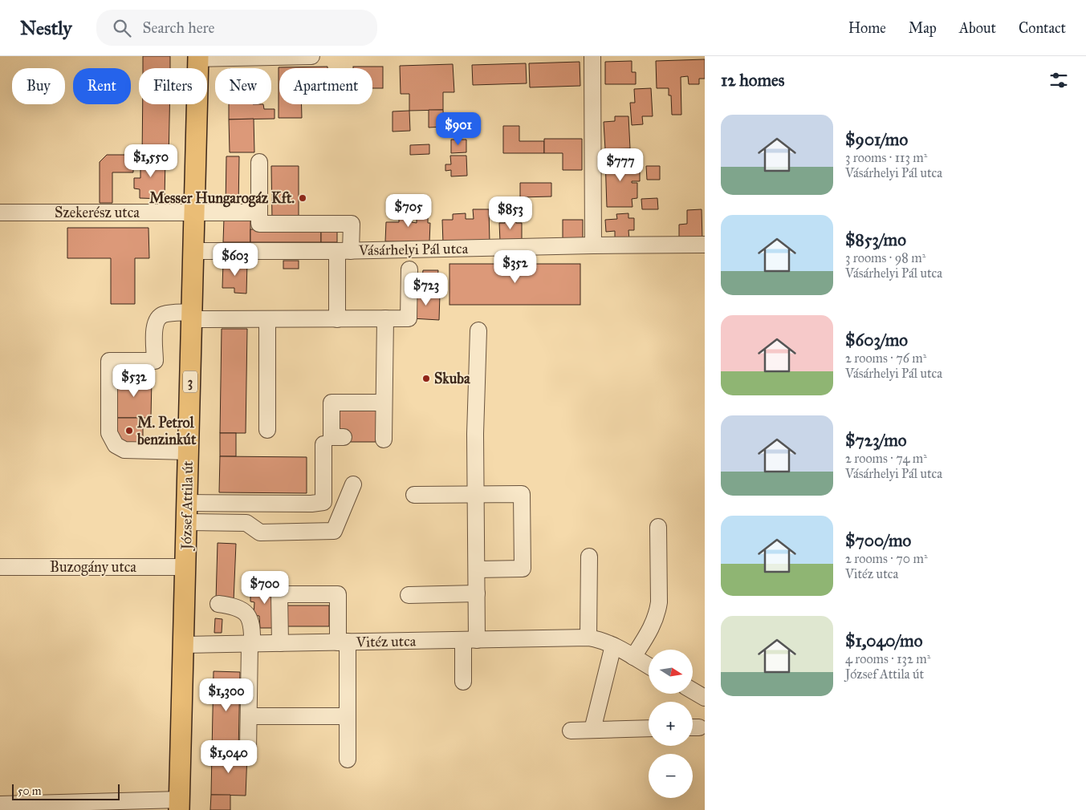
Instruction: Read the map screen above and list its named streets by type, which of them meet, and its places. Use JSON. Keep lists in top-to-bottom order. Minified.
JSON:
{"streets":{"main road":["3","József Attila út"],"street":["Szekerész utca","Vásárhelyi Pál utca","Buzogány utca","Vitéz utca"]},"crossings":[["Szekerész utca","József Attila út"],["Vásárhelyi Pál utca","József Attila út"],["József Attila út","Buzogány utca"],["József Attila út","Vitéz utca"]],"places":["Messer Hungarogáz Kft.","Skuba","M. Petrol benzinkút"],"scale_bar":"50 m","north":"right","page":{"header":"Nestly","search":"Search here","nav":["Home","Map","About","Contact"],"heading":"12 homes","chip":["Buy","Rent","Filters","New","Apartment"],"list":[{"name":"$901/mo","note":"3 rooms · 113 m² · Vásárhelyi Pál utca"},{"name":"$853/mo","note":"3 rooms · 98 m² · Vásárhelyi Pál utca"},{"name":"$603/mo","note":"2 rooms · 76 m² · Vásárhelyi Pál utca"},{"name":"$723/mo","note":"2 rooms · 74 m² · Vásárhelyi Pál utca"},{"name":"$700/mo","note":"2 rooms · 70 m² · Vitéz utca"},{"name":"$1,040/mo","note":"4 rooms · 132 m² · József Attila út"}],"price":["$901","$1,550","$777","$705","$853","$603","$352","$723","$532","$700","$1,300","$1,040"],"map_buttons":["+","−"],"scale":"50 m"}}
